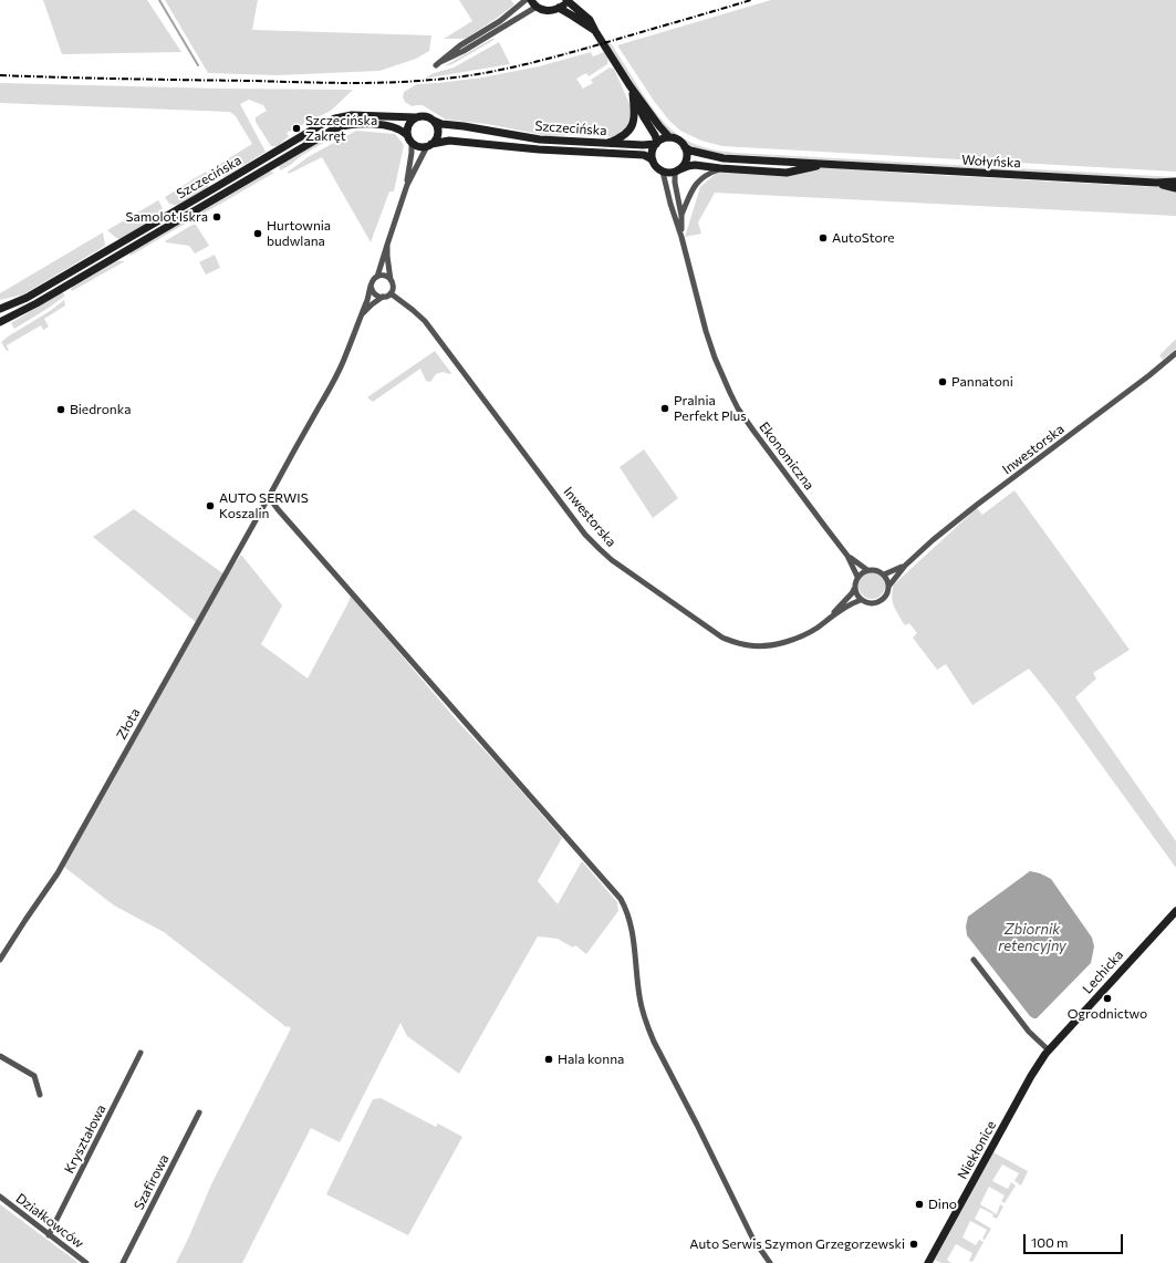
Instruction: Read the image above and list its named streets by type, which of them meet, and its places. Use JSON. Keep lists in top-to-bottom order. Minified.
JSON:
{"streets":{"main road":["Szczecińska","Wołyńska","Lechicka","Niekłonice"],"street":["Inwestorska","Ekonomiczna","Złota","Kryształowa","Szafirowa","Działkowców"]},"crossings":[["Szczecińska","Wołyńska"],["Szczecińska","Ekonomiczna"],["Wołyńska","Ekonomiczna"],["Inwestorska","Ekonomiczna"],["Inwestorska","Złota"],["Lechicka","Niekłonice"],["Kryształowa","Działkowców"]],"water":["Zbiornik retencyjny"],"places":["Szczecińska Zakręt","Samolot Iskra","Hurtownia budwlana","AutoStore","Pannatoni","Pralnia Perfekt Plus","Biedronka","AUTO SERWIS Koszalin","Ogrodnictwo","Hala konna","Dino","Auto Serwis Szymon Grzegorzewski"],"scale_bar":"100 m"}
